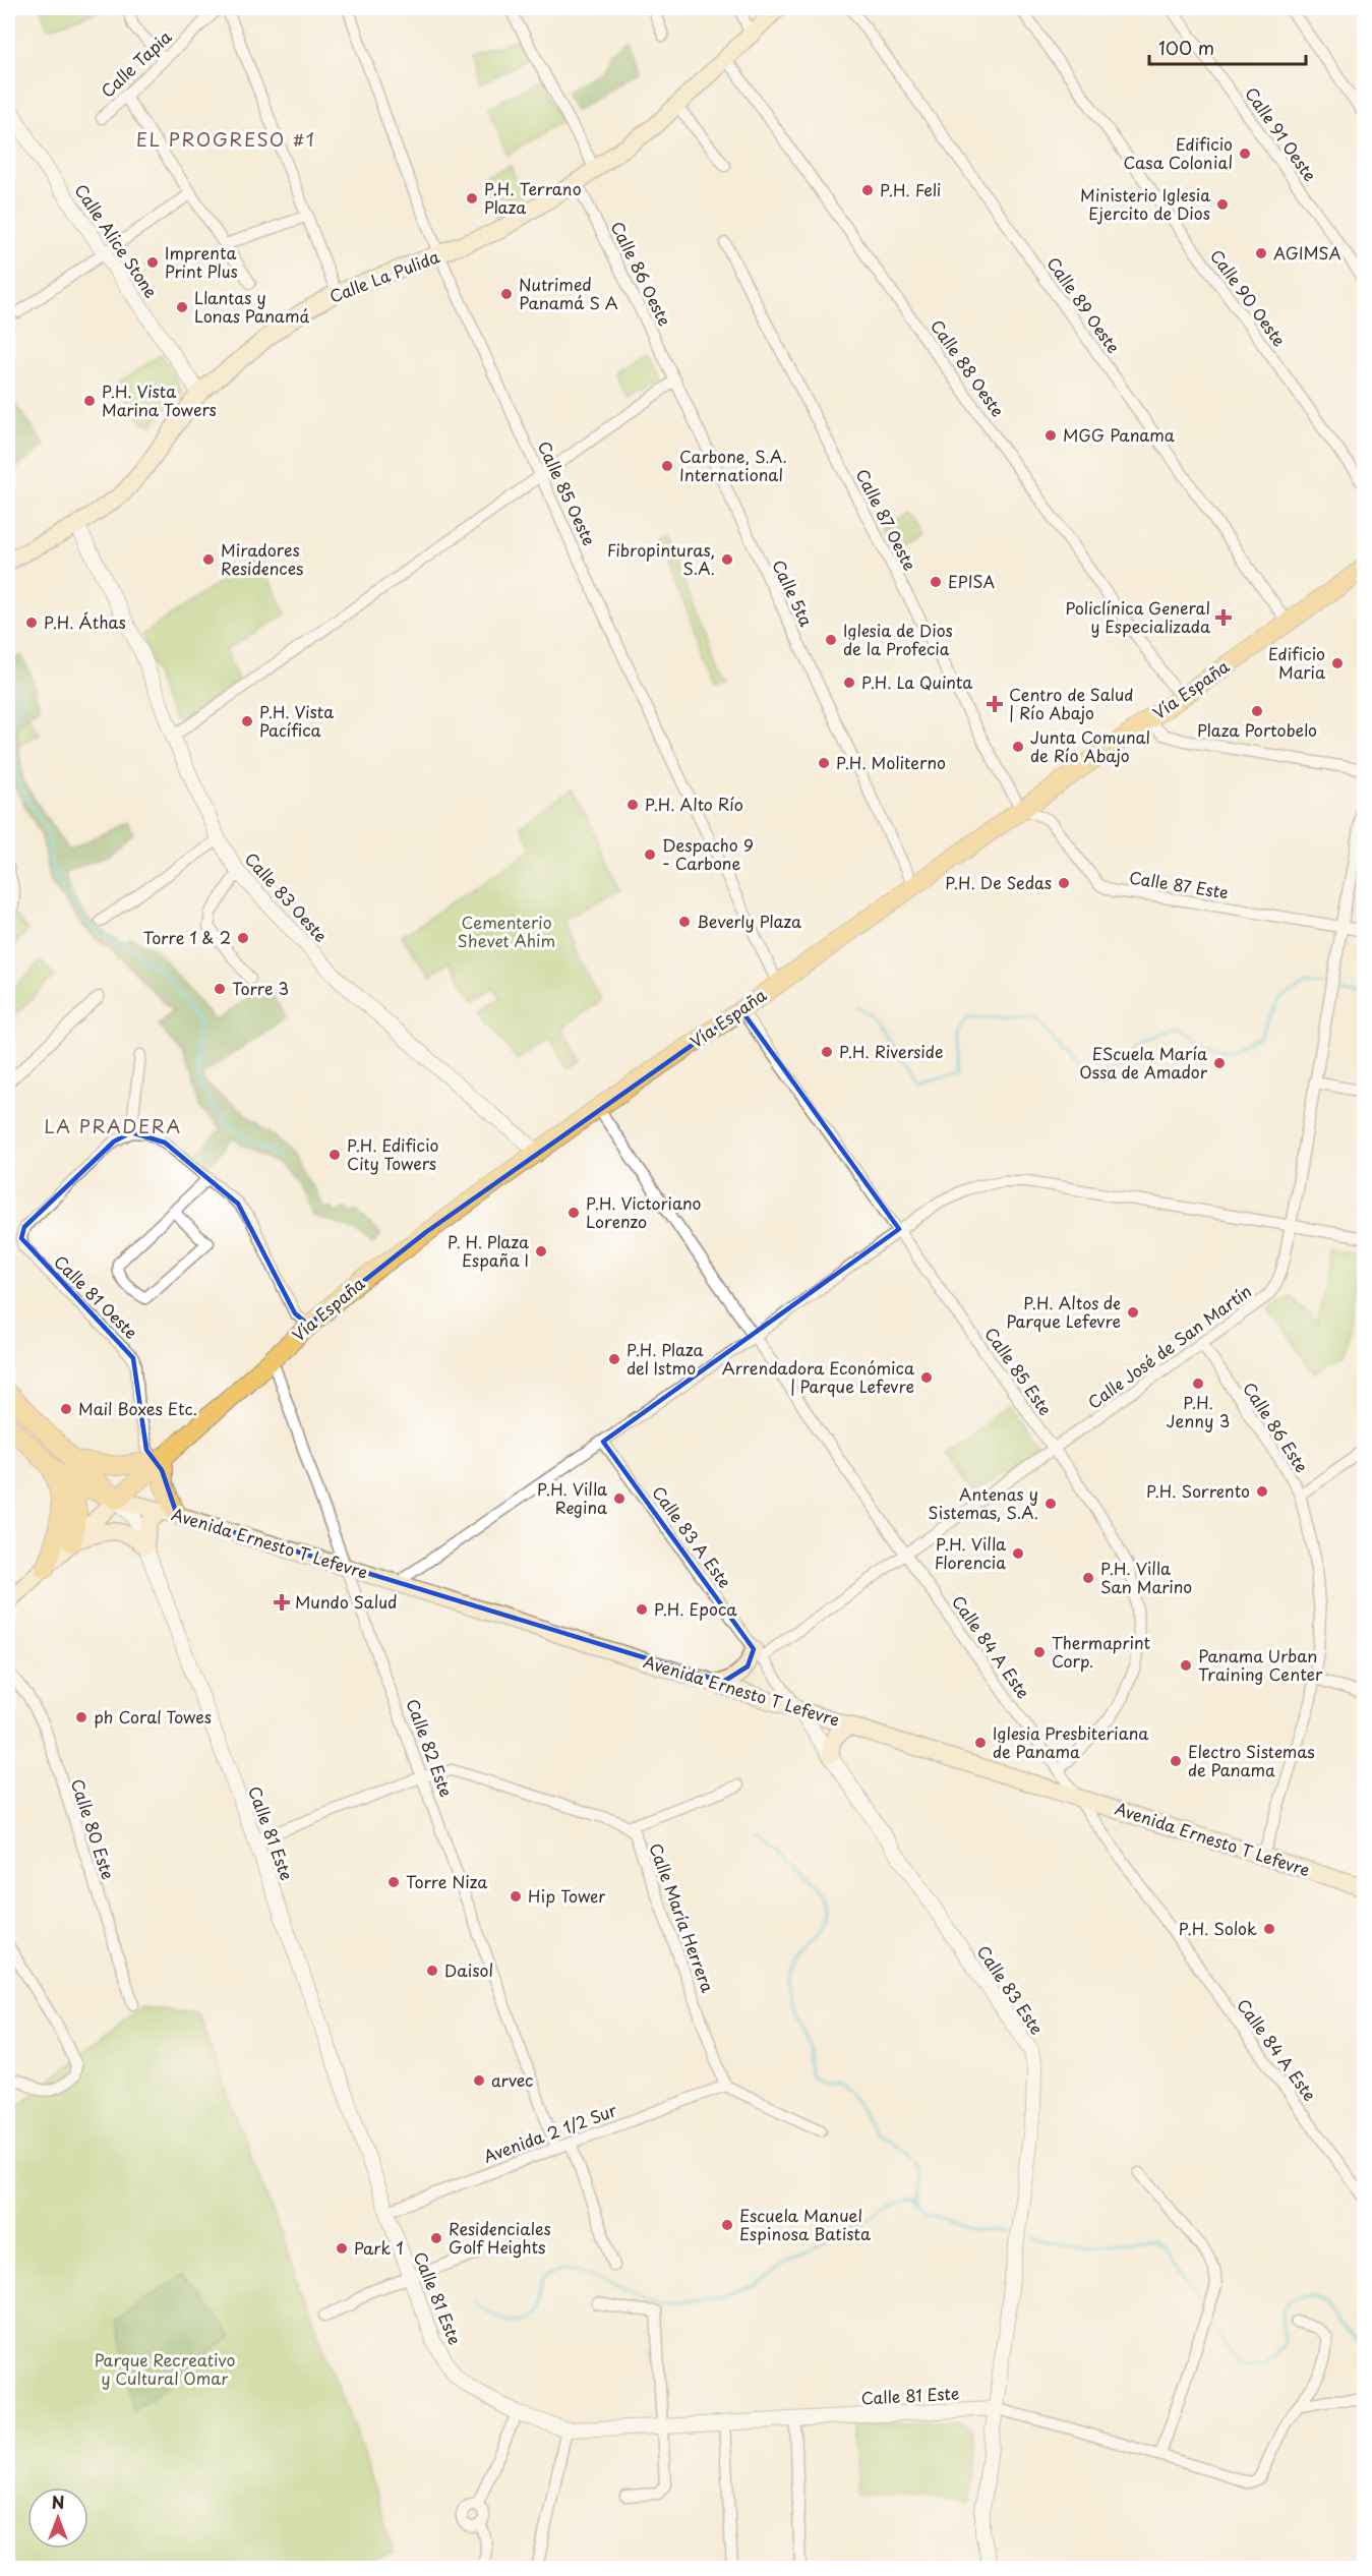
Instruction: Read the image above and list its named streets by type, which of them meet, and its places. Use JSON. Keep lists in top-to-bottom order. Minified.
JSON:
{"streets":{"main road":["Calle La Pulida","Vía España","Avenida Ernesto T Lefevre"],"street":["Calle Tapia","Calle 91 Oeste","Calle Alice Stone","Calle 86 Oeste","Calle 90 Oeste","Calle 89 Oeste","Calle 88 Oeste","Calle 85 Oeste","Calle 87 Oeste","Calle 5ta","Calle 87 Este","Calle 83 Oeste","Calle 81 Oeste","Calle José de San Martín","Calle 85 Este","Calle 86 Este","Calle 83 A Este","Calle 84 A Este","Calle 82 Este","Calle 80 Este","Calle 81 Este","Calle María Herrera","Calle 83 Este","Avenida 2 1/2 Sur"]},"crossings":[["Calle Alice Stone","Calle La Pulida"],["Calle 86 Oeste","Calle La Pulida"],["Calle 86 Oeste","Calle 5ta"],["Calle La Pulida","Calle 88 Oeste"],["Calle La Pulida","Calle 85 Oeste"],["Calle La Pulida","Calle 83 Oeste"],["Calle 89 Oeste","Vía España"],["Calle 88 Oeste","Vía España"],["Calle 85 Oeste","Vía España"],["Calle 87 Oeste","Vía España"],["Calle 87 Oeste","Calle 87 Este"],["Calle 5ta","Vía España"],["Vía España","Calle 87 Este"],["Vía España","Calle 83 Oeste"],["Vía España","Calle 81 Oeste"],["Vía España","Calle 85 Este"],["Vía España","Avenida Ernesto T Lefevre"],["Vía España","Calle 84 A Este"],["Vía España","Calle 82 Este"],["Vía España","Calle 81 Este"],["Calle 87 Este","Calle José de San Martín"],["Calle José de San Martín","Calle 85 Este"],["Calle José de San Martín","Calle 86 Este"],["Calle José de San Martín","Calle 83 A Este"],["Calle José de San Martín","Calle 84 A Este"],["Calle 85 Este","Calle 84 A Este"],["Calle 86 Este","Avenida Ernesto T Lefevre"],["Calle 83 A Este","Avenida Ernesto T Lefevre"],["Calle 83 A Este","Calle 83 Este"],["Avenida Ernesto T Lefevre","Calle 84 A Este"],["Avenida Ernesto T Lefevre","Calle 82 Este"],["Avenida Ernesto T Lefevre","Calle 81 Este"],["Avenida Ernesto T Lefevre","Calle 83 Este"],["Calle 82 Este","Avenida 2 1/2 Sur"],["Calle 81 Este","Calle 83 Este"],["Calle 81 Este","Avenida 2 1/2 Sur"],["Calle María Herrera","Avenida 2 1/2 Sur"]],"districts":["EL PROGRESO #1","LA PRADERA"],"parks":["Cementerio Shevet Ahim","Parque Recreativo y Cultural Omar"],"places":{"other":["Edificio Casa Colonial","P.H. Feli","P.H. Terrano Plaza","Ministerio Iglesia Ejercito de Dios","AGIMSA","Imprenta Print Plus","Nutrimed Panamá S A","Llantas y Lonas Panamá","P.H. Vista Marina Towers","MGG Panama","Carbone, S.A. International","Miradores Residences","Fibropinturas, S.A.","EPISA","P.H. Áthas","Iglesia de Dios de la Profecia","Edificio Maria","P.H. La Quinta","Plaza Portobelo","P.H. Vista Pacífica","Junta Comunal de Río Abajo","P.H. Moliterno","P.H. Alto Río","Despacho 9 - Carbone","P.H. De Sedas","Beverly Plaza","Torre 1 & 2","Torre 3","P.H. Riverside","EScuela María Ossa de Amador","P.H. Edificio City Towers","P.H. Victoriano Lorenzo","P. H. Plaza España I","P.H. Altos de Parque Lefevre","P.H. Plaza del Istmo","Arrendadora Económica | Parque Lefevre","P.H. Jenny 3","Mail Boxes Etc.","P.H. Sorrento","P.H. Villa Regina","Antenas y Sistemas, S.A.","P.H. Villa Florencia","P.H. Villa San Marino","P.H. Epoca","Thermaprint Corp.","Panama Urban Training Center","ph Coral Towes","Iglesia Presbiteriana de Panama","Electro Sistemas de Panama","Torre Niza","Hip Tower","P.H. Solok","Daisol","arvec","Escuela Manuel Espinosa Batista","Residenciales Golf Heights","Park 1"],"health":["Policlínica General y Especializada","Centro de Salud | Río Abajo","Mundo Salud"]},"scale_bar":"100 m","north":"top"}
